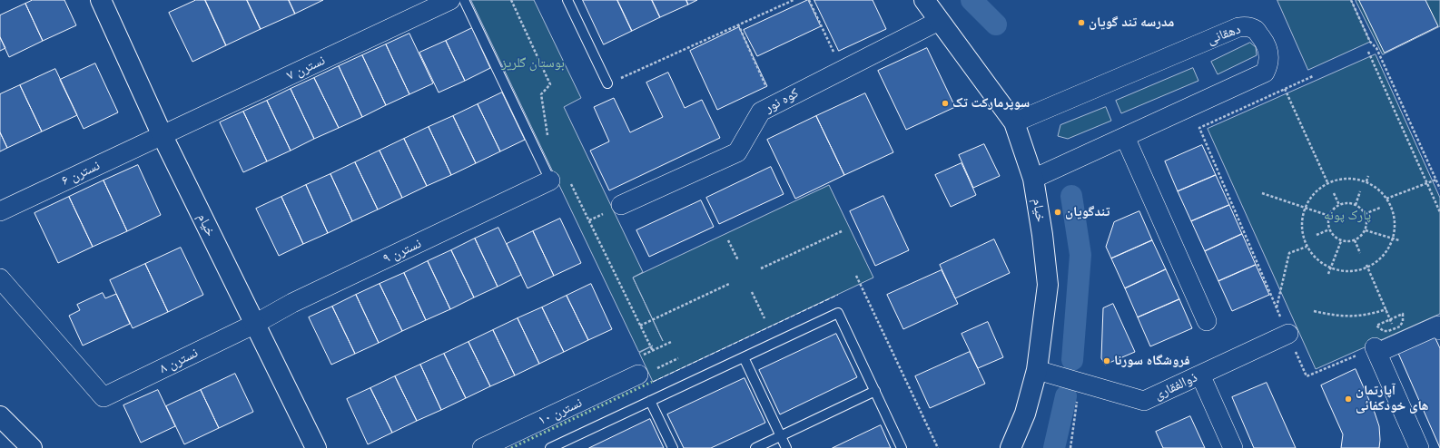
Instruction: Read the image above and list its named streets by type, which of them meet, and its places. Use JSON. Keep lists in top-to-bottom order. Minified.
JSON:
{"streets":{"main road":["خیام"],"street":["دهقانی","نسترن ۷","کوه نور","نسترن ۶","نسترن ۹","نسترن ۸","ذوالفقاری","نسترن ۱۰"]},"crossings":[["دهقانی","خیام"],["نسترن ۷","نسترن ۶"],["نسترن ۷","خیام"],["کوه نور","خیام"],["نسترن ۶","خیام"],["خیام","نسترن ۹"],["خیام","نسترن ۸"],["خیام","ذوالفقاری"],["نسترن ۹","نسترن ۸"]],"parks":["بوستان گلریز","پارک پونه"],"places":["مدرسه تند گویان","سوپرمارکت تک","تندگویان","فروشگاه سورنا","آپارتمان های خودکفائی"]}
